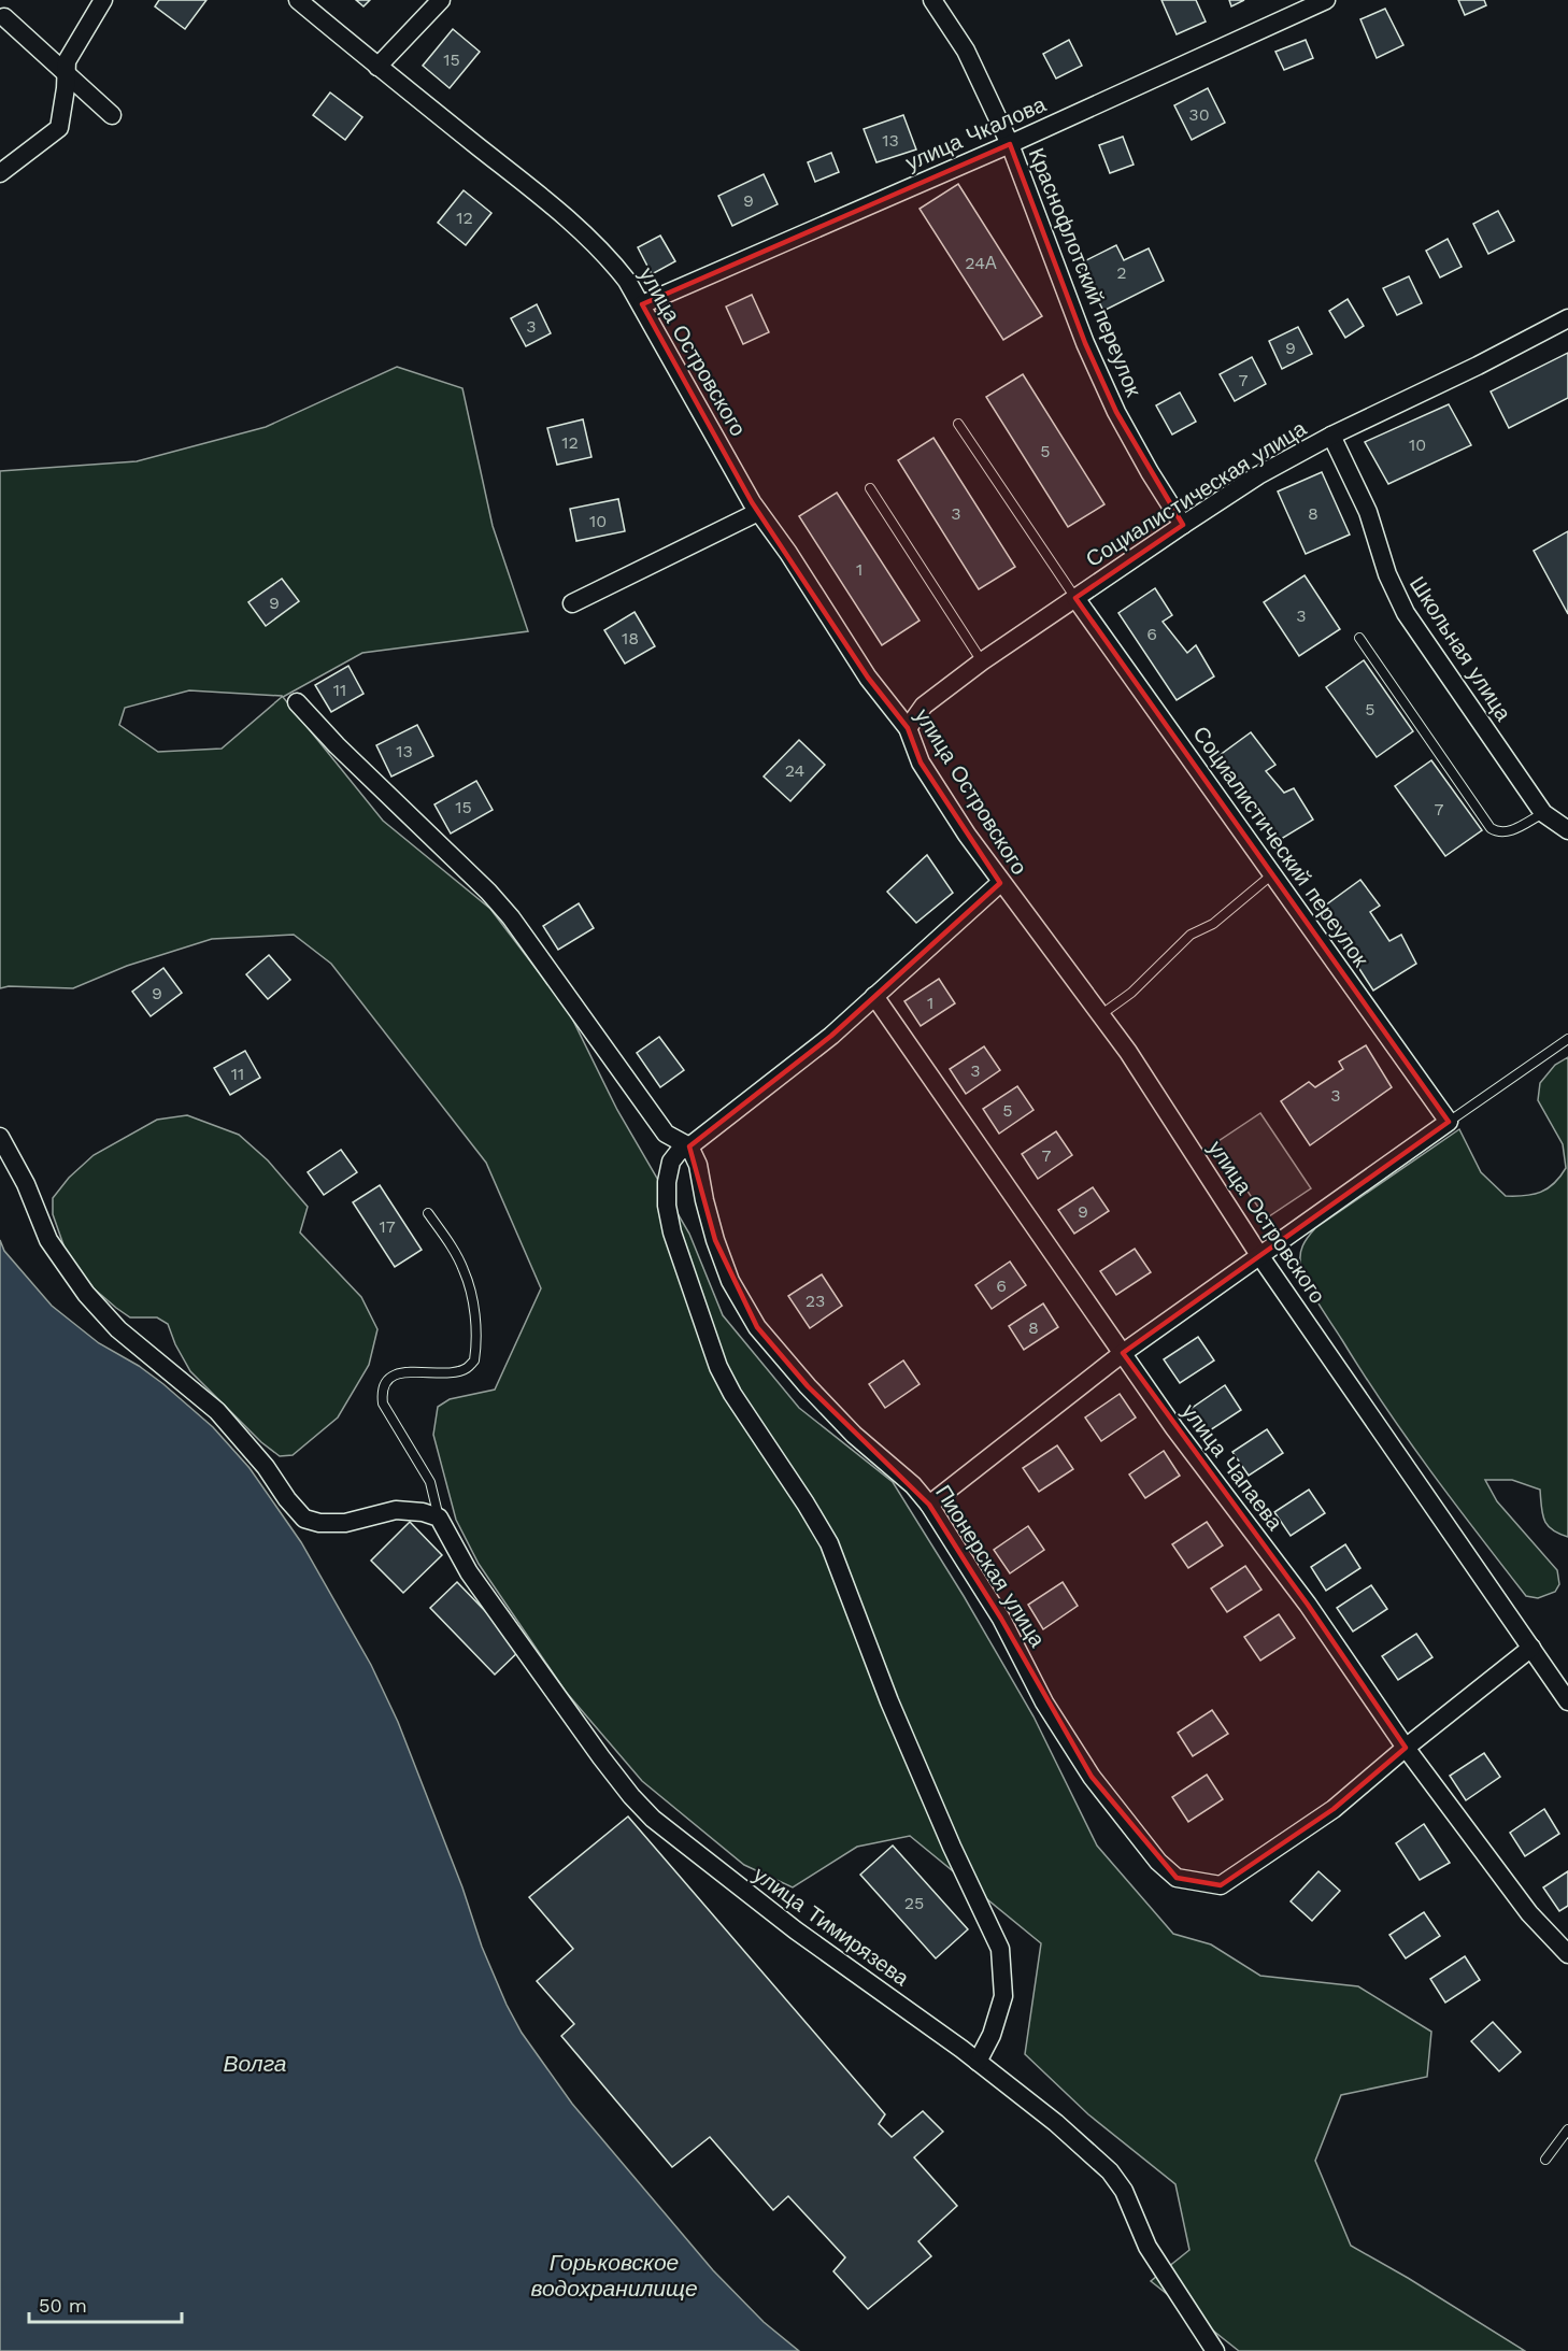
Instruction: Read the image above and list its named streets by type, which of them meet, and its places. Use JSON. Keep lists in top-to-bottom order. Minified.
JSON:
{"streets":{"street":["улица Чкалова","Краснофлотский переулок","улица Островского","Социалистическая улица","Школьная улица","Социалистический переулок","улица Чапаева","Пионерская улица","улица Тимирязева"]},"crossings":[["улица Чкалова","Краснофлотский переулок"],["улица Чкалова","улица Островского"],["Краснофлотский переулок","Социалистическая улица"],["улица Островского","Социалистическая улица"],["Социалистическая улица","Школьная улица"],["Социалистическая улица","Социалистический переулок"],["улица Чапаева","Пионерская улица"]],"water":["Волга","Горьковское водохранилище"],"house_numbers":["15","30","13","9","12","24А","2","3","9","7","12","10","5","3","8","10","1","9","3","6","18","11","5","13","24","15","7","9","1","3","11","3","5","7","9","17","6","23","8","25"],"scale_bar":"50 m"}
